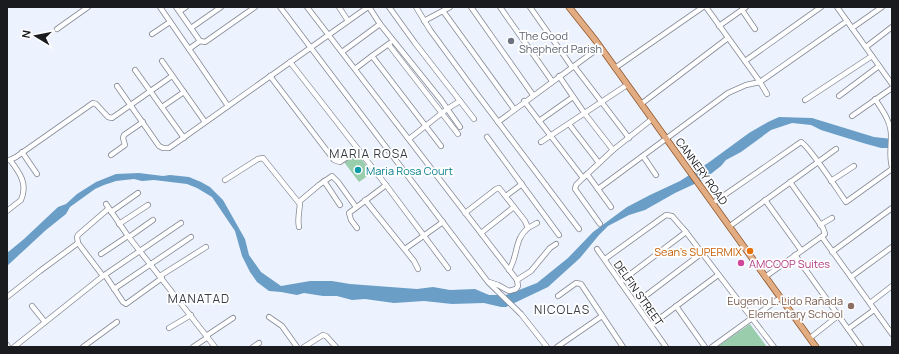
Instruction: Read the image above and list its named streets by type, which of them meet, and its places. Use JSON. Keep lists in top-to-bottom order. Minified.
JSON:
{"streets":{"main road":["CANNERY ROAD"],"street":["DELFIN STREET"]},"districts":["MARIA ROSA","MANATAD","NICOLAS"],"places":["The Good Shepherd Parish","Maria Rosa Court","Sean's SUPERMIX","AMCOOP Suites","Eugenio L. Lido Rañada Elementary School"],"north":"left"}
